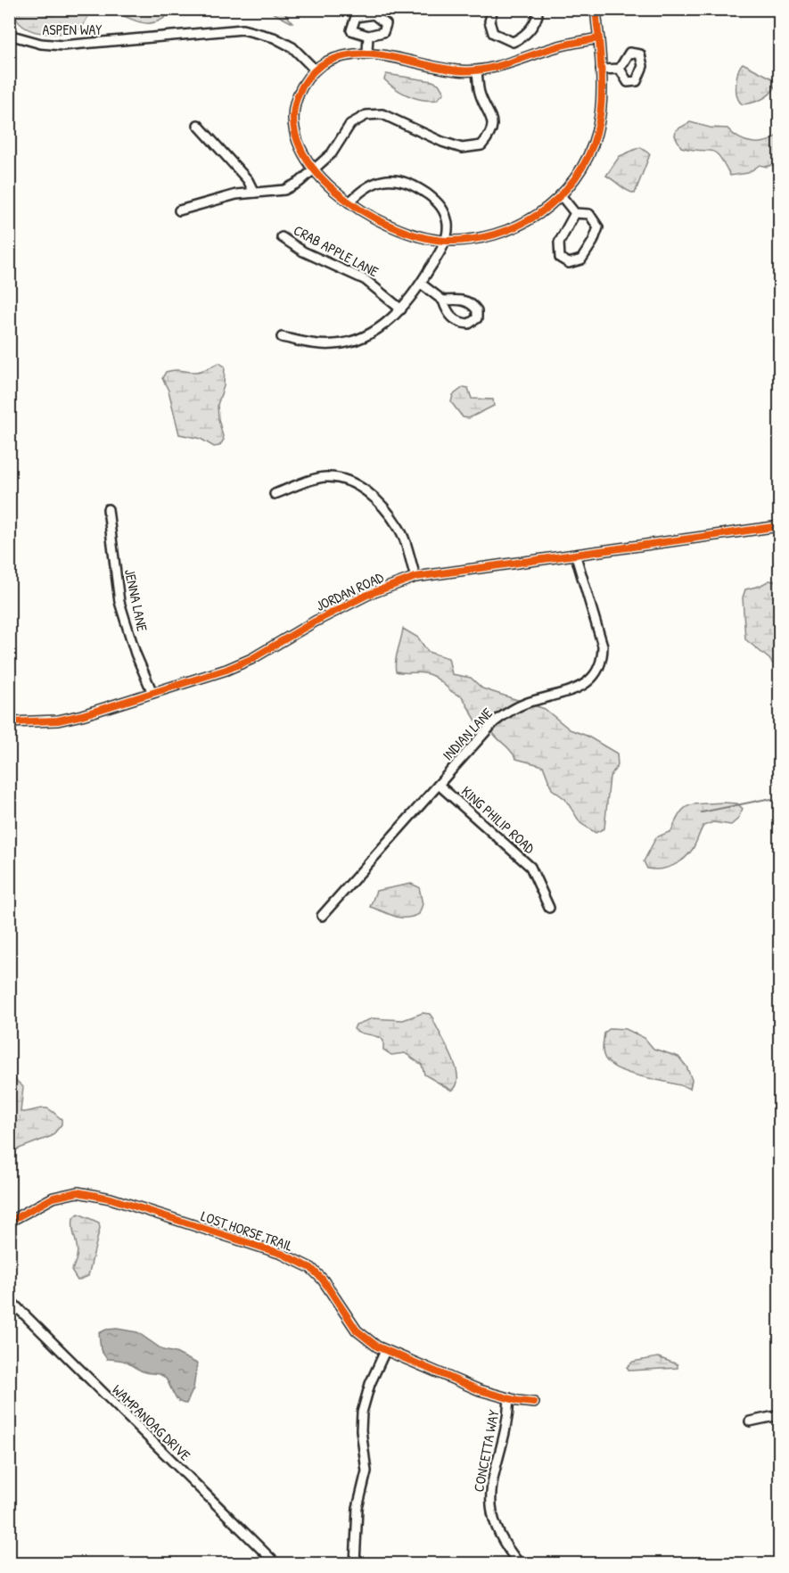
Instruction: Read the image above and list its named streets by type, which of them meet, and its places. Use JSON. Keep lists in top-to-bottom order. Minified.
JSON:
{"streets":{"street":["ASPEN WAY","CRAB APPLE LANE","JORDAN ROAD","JENNA LANE","INDIAN LANE","KING PHILIP ROAD","LOST HORSE TRAIL","WAMPANOAG DRIVE","CONCETTA WAY"]},"crossings":[["JORDAN ROAD","JENNA LANE"],["JORDAN ROAD","INDIAN LANE"],["INDIAN LANE","KING PHILIP ROAD"],["LOST HORSE TRAIL","CONCETTA WAY"]]}
